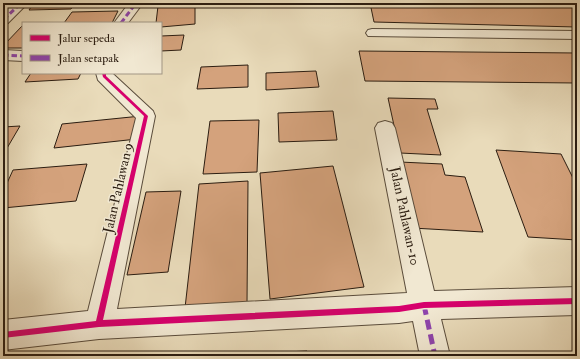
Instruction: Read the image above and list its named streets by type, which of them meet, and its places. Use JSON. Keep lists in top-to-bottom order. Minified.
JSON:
{"streets":{"street":["Jalan Pahlawan 9","Jalan Pahlawan-10"]},"legend":["Jalur sepeda","Jalan setapak"]}
